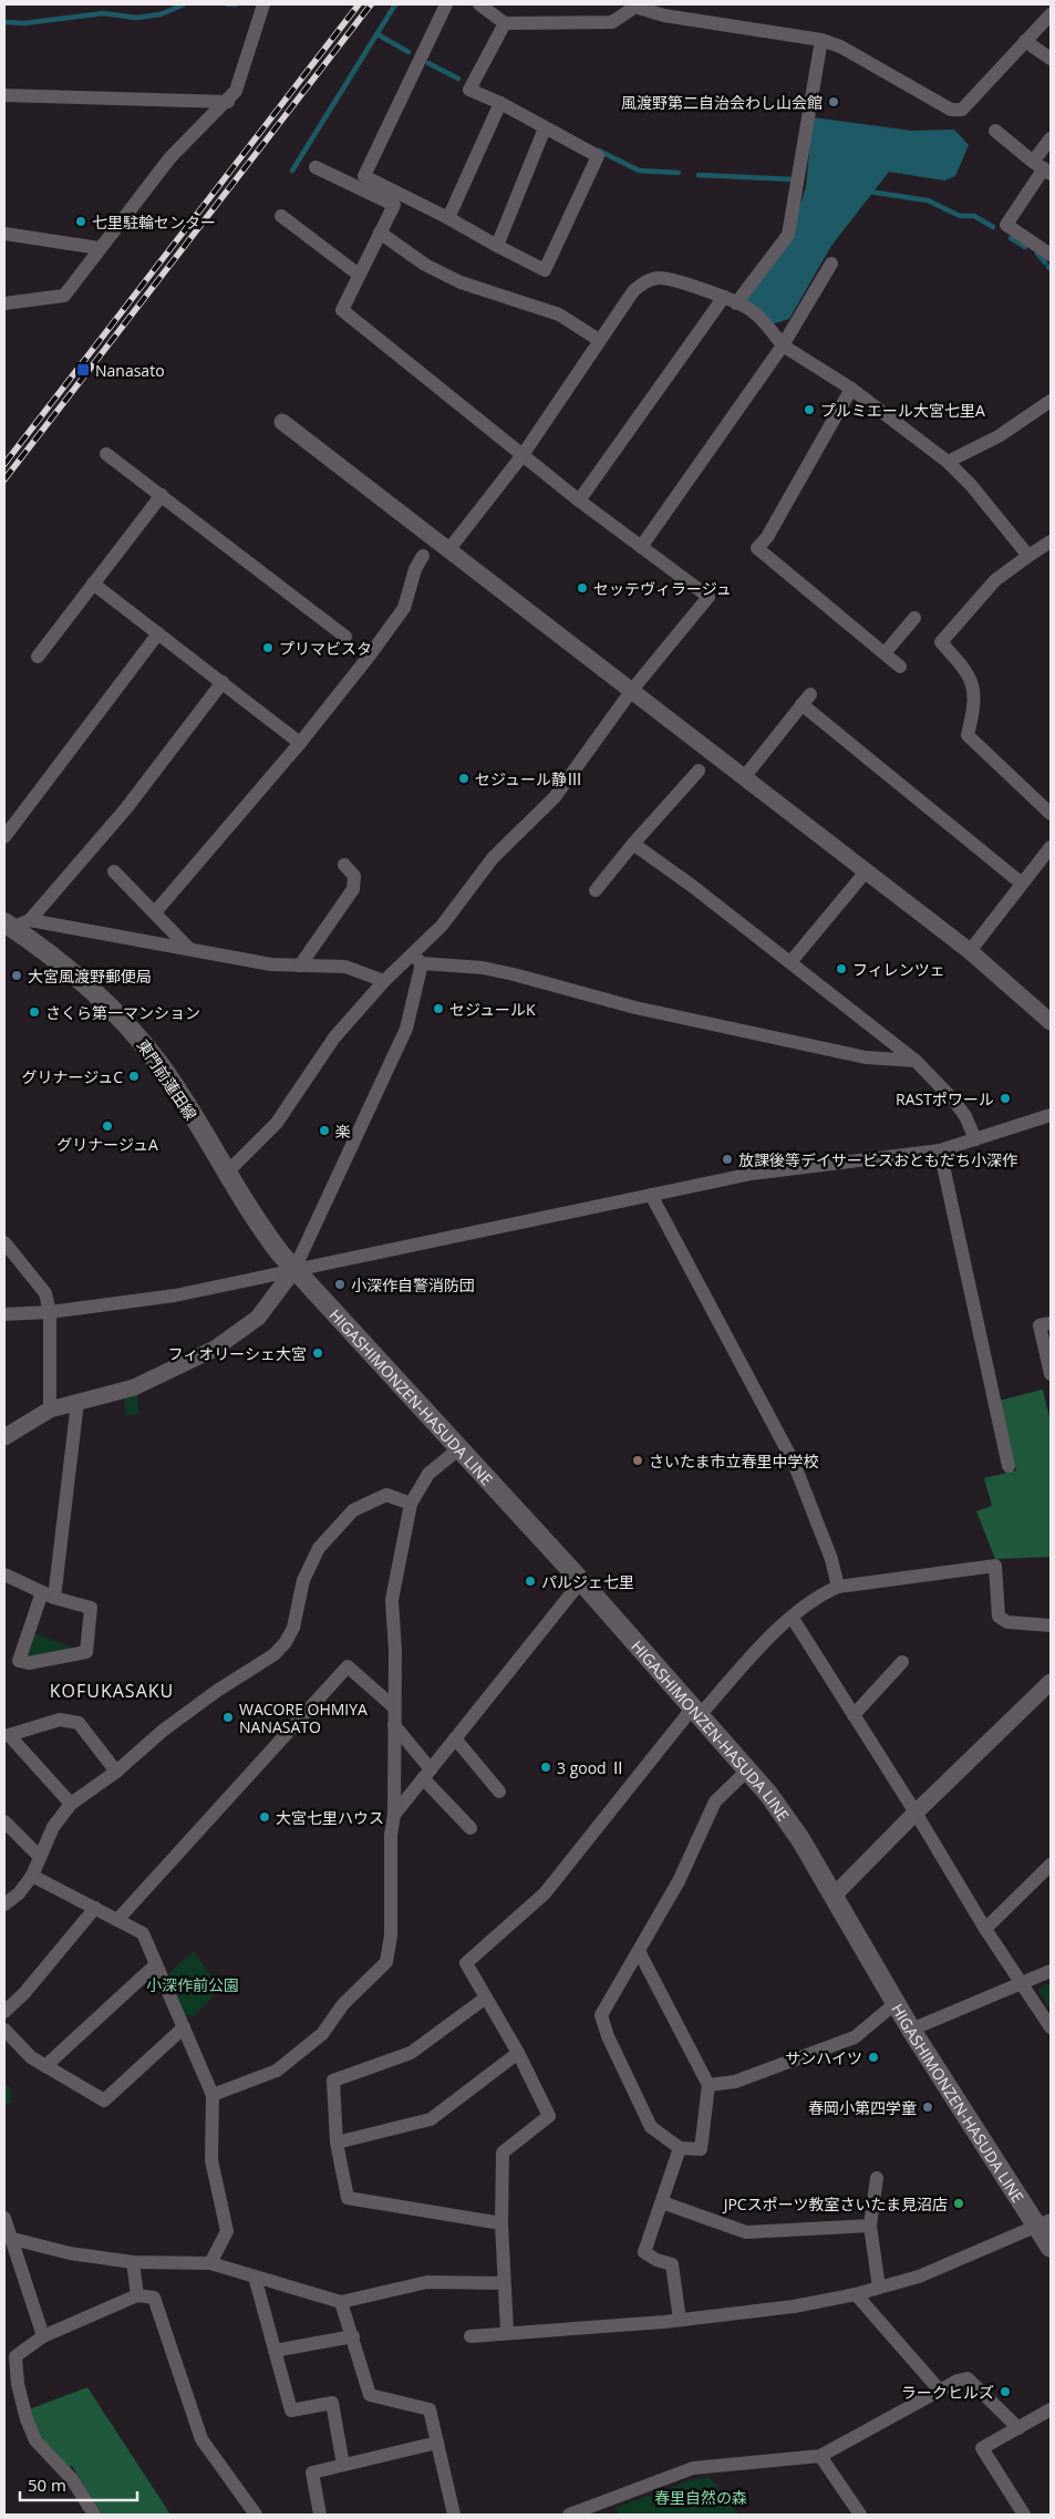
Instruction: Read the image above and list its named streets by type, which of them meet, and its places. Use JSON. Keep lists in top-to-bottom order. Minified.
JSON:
{"streets":{"main road":["東門前蓮田線","HIGASHIMONZEN-HASUDA LINE"]},"crossings":[["東門前蓮田線","HIGASHIMONZEN-HASUDA LINE"]],"districts":["KOFUKASAKU"],"parks":["小深作前公園","春里自然の森"],"places":{"other":["風渡野第二自治会わし山会館","七里駐輪センター","プルミエール大宮七里A","セッテヴィラージュ","プリマビスタ","セジュール静Ⅲ","フィレンツェ","大宮風渡野郵便局","セジュールK","さくら第一マンション","グリナージュC","RASTポワール","グリナージュA","楽","放課後等デイサービスおともだち小深作","小深作自警消防団","フィオリーシェ大宮","さいたま市立春里中学校","パルジェ七里","WACORE OHMIYA NANASATO","3 good Ⅱ","大宮七里ハウス","サンハイツ","春岡小第四学童","JPCスポーツ教室さいたま見沼店","ラークヒルズ"],"transit":["Nanasato"]},"scale_bar":"50 m"}
